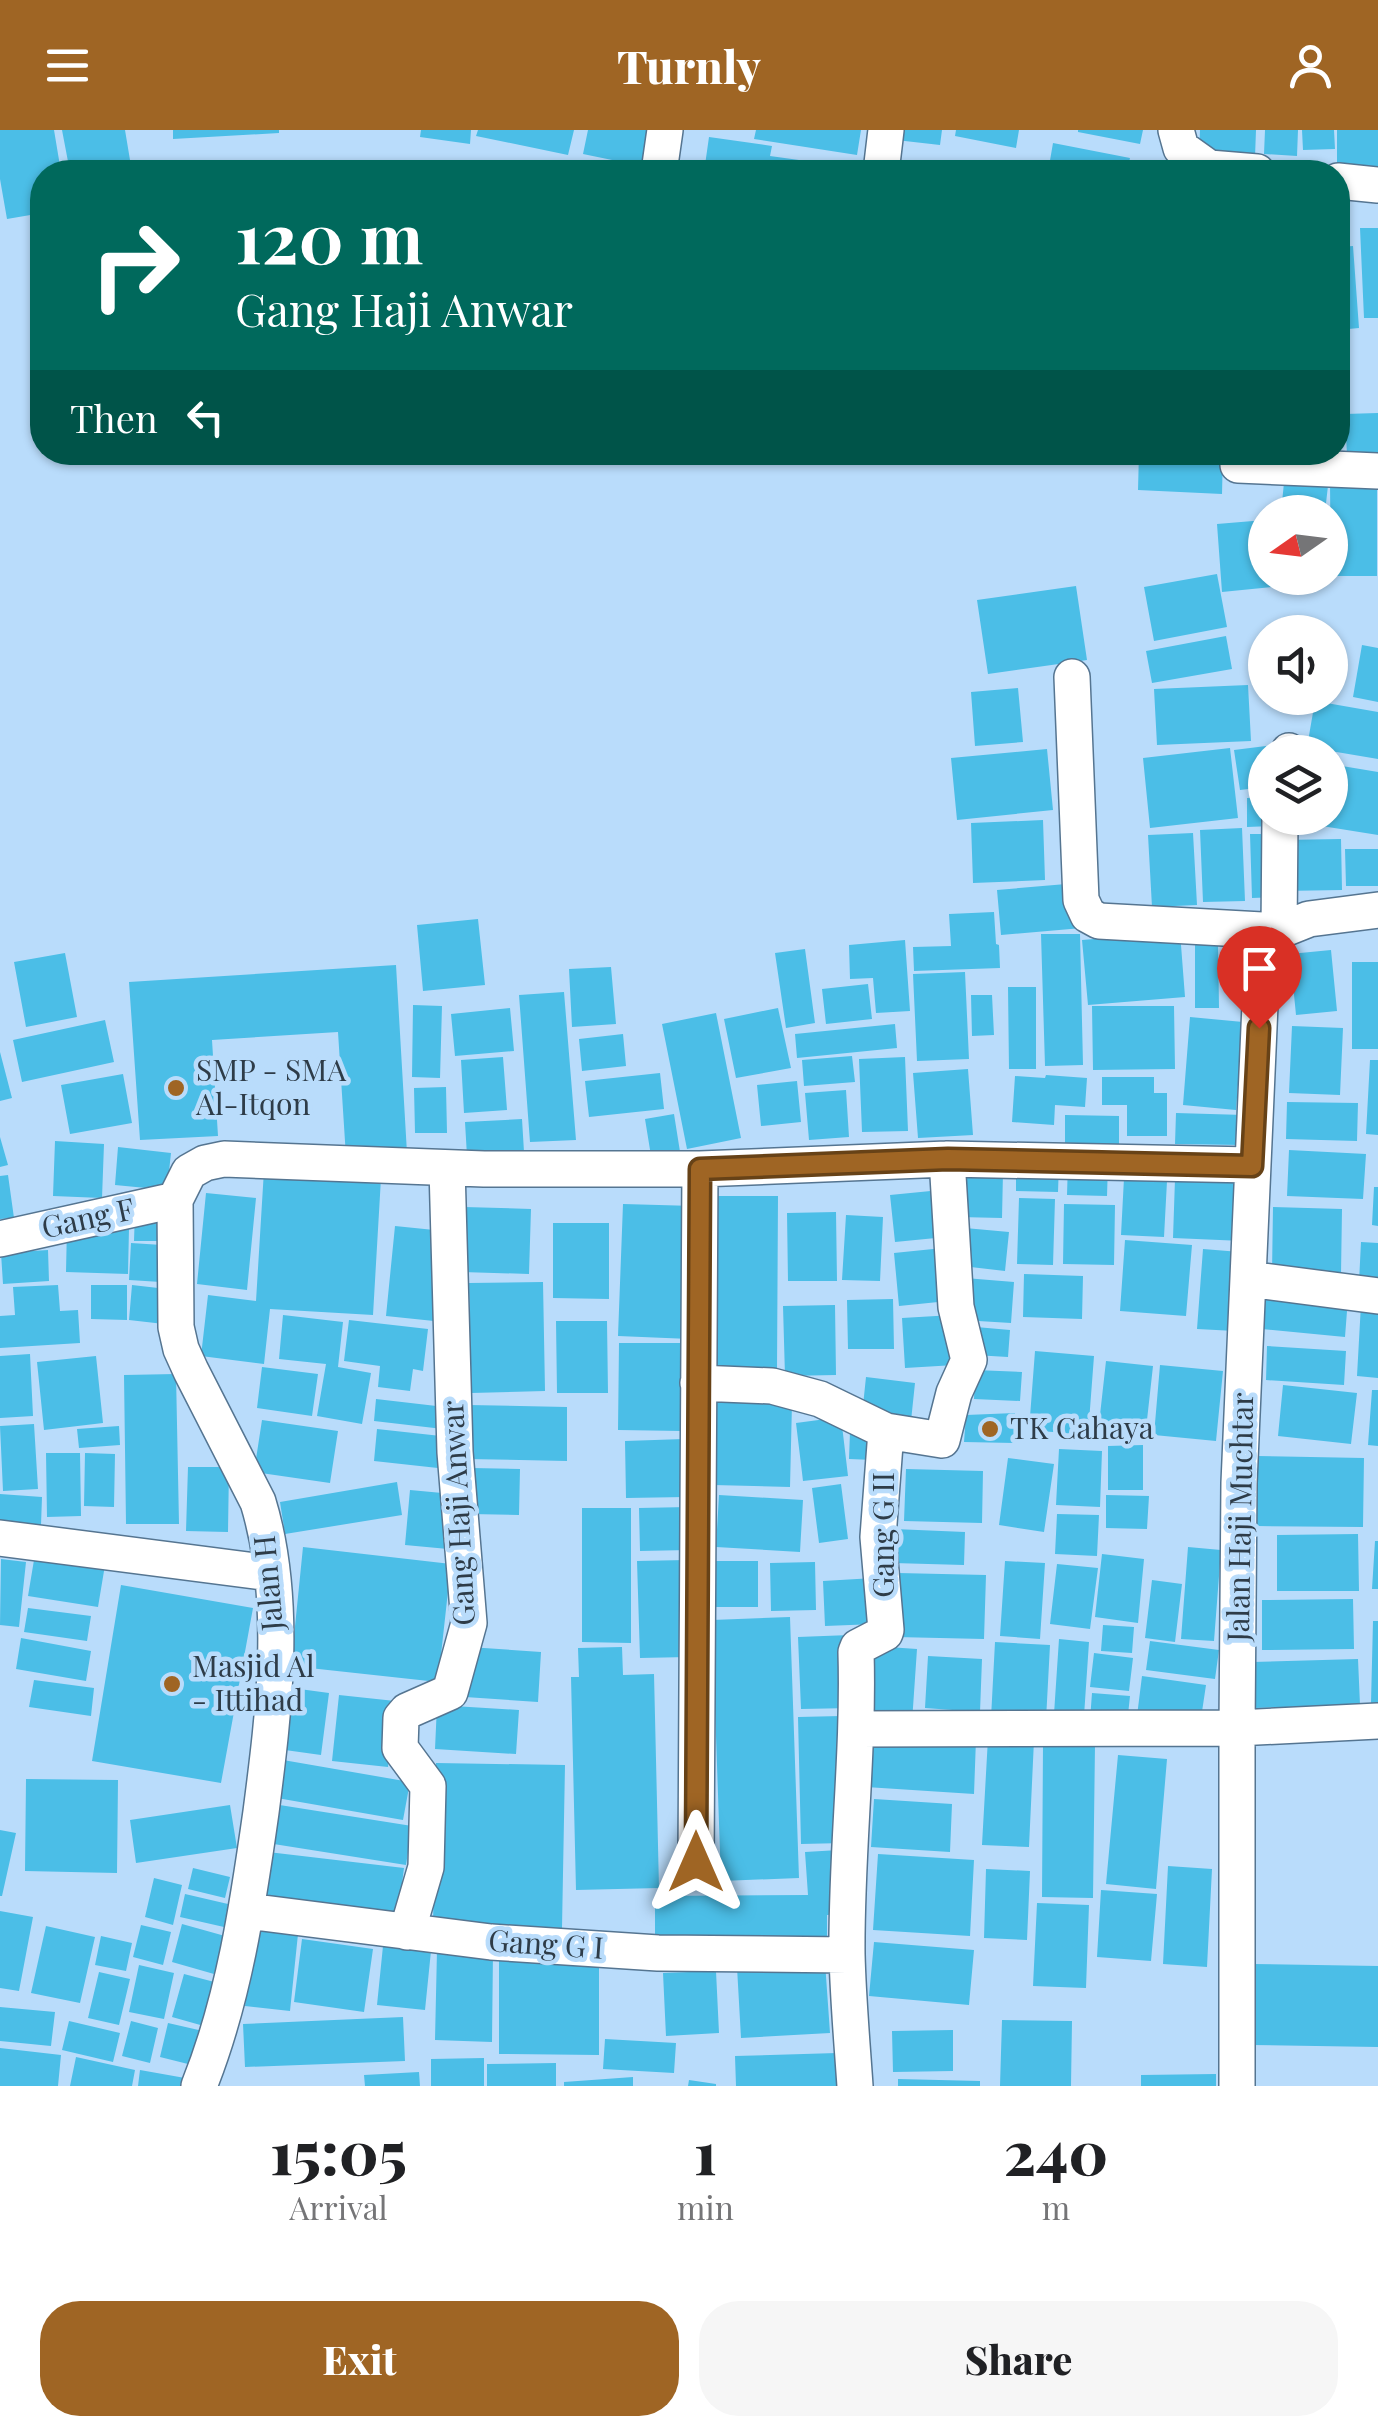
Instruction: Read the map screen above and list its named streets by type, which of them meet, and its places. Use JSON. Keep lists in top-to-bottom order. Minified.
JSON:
{"streets":{"street":["Gang F","Gang Haji Anwar","Jalan Haji Muchtar","Gang G II","Jalan H","Gang G I"]},"crossings":[["Gang F","Jalan H"],["Gang Haji Anwar","Gang G I"],["Gang G II","Gang G I"],["Jalan H","Gang G I"]],"places":["SMP - SMA Al-Itqon","TK Cahaya","Masjid Al - Ittihad"],"north":"left","page":{"header":"Turnly","turn":["120 m","Gang Haji Anwar"],"then":"Then","eta":["15:05","Arrival","1","min","240","m"],"buttons":["Exit","Share"]}}
